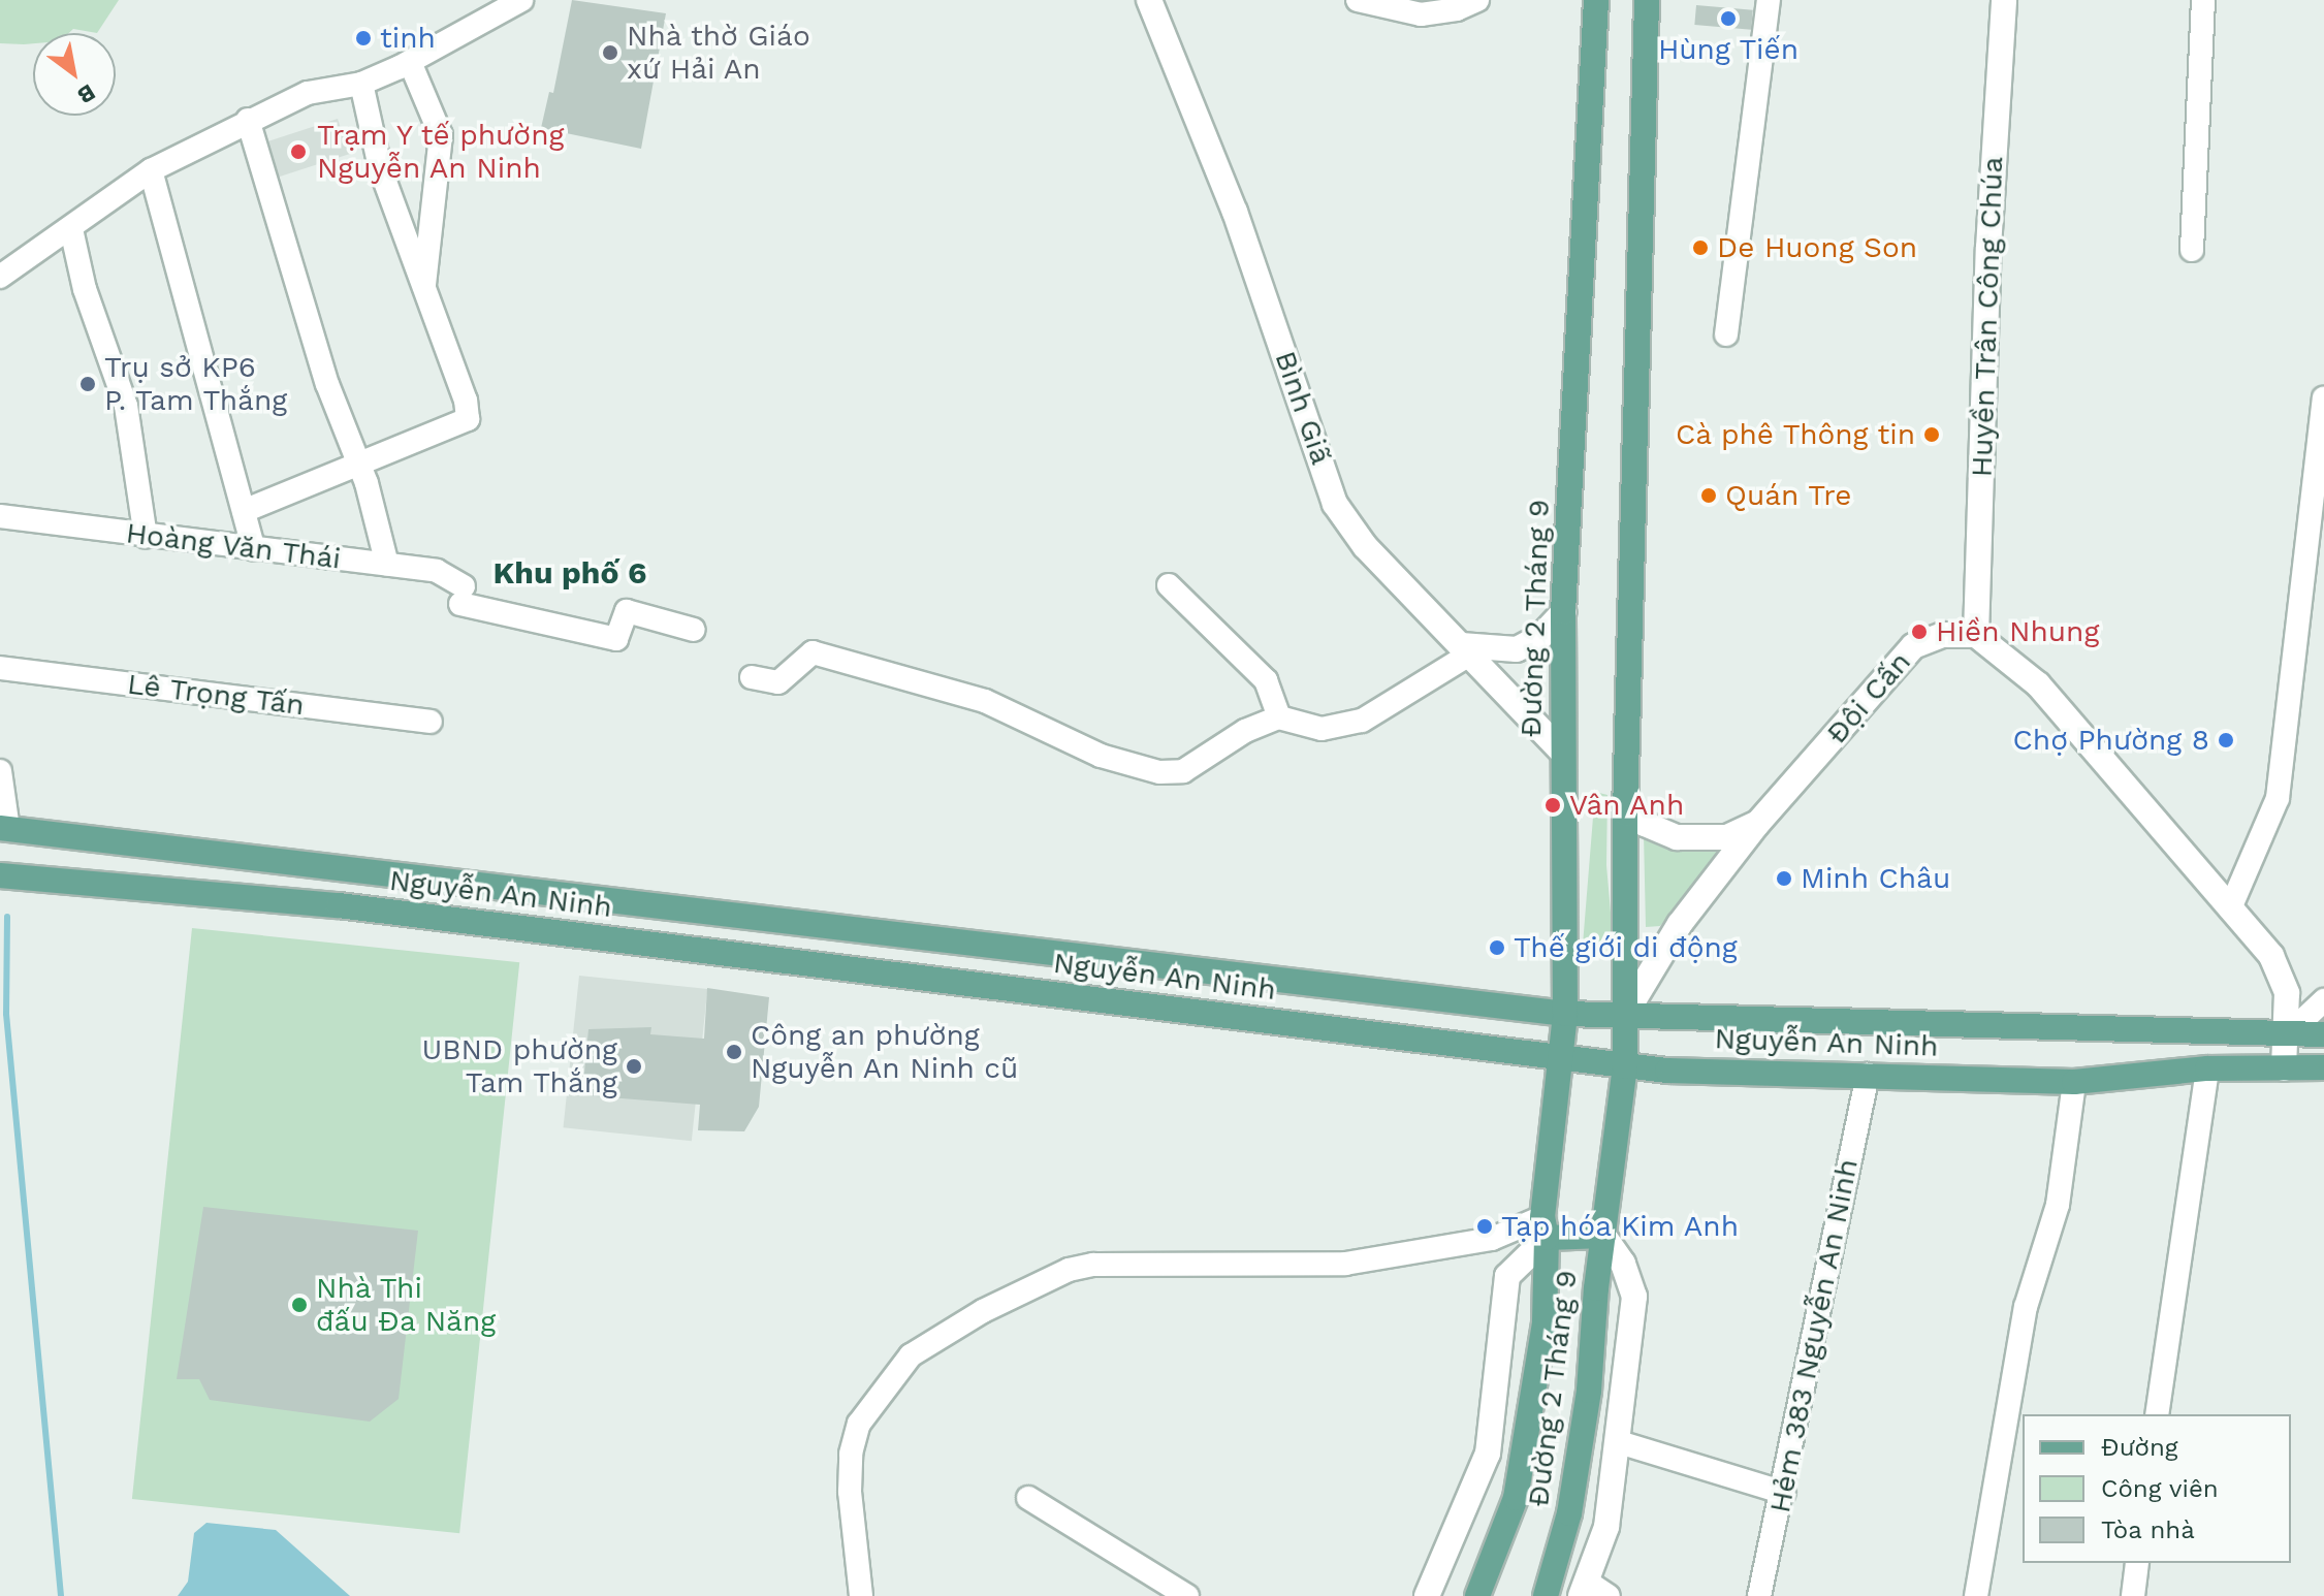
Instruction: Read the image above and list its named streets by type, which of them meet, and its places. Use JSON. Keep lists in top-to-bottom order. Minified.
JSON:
{"streets":{"main road":["Đường 2 Tháng 9","Nguyễn An Ninh"],"street":["Huyền Trân Công Chúa","Bình Giã","Hoàng Văn Thái","Lê Trọng Tấn","Đội Cấn","Hẻm 383 Nguyễn An Ninh"]},"crossings":[["Huyền Trân Công Chúa","Đội Cấn"],["Bình Giã","Đường 2 Tháng 9"],["Đường 2 Tháng 9","Đội Cấn"],["Đường 2 Tháng 9","Nguyễn An Ninh"],["Đội Cấn","Nguyễn An Ninh"],["Nguyễn An Ninh","Hẻm 383 Nguyễn An Ninh"]],"districts":["Khu phố 6"],"places":["Hùng Tiến","tinh","Nhà thờ Giáo xứ Hải An","Trạm Y tế phường Nguyễn An Ninh","De Huong Son","Trụ sở KP6 P. Tam Thắng","Cà phê Thông tin","Quán Tre","Hiền Nhung","Chợ Phường 8","Vân Anh","Minh Châu","Thế giới di động","Công an phường Nguyễn An Ninh cũ","UBND phường Tam Thắng","Tạp hóa Kim Anh","Nhà Thi đấu Đa Năng"],"legend":["Đường","Công viên","Tòa nhà"],"north":"bottom right"}
